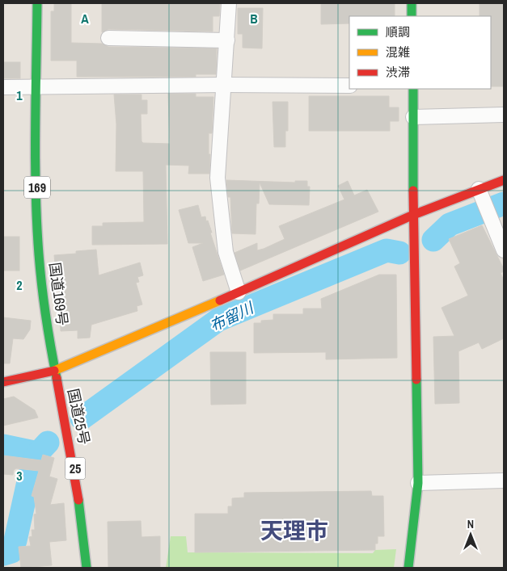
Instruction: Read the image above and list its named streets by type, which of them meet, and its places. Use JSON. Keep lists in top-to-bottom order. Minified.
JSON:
{"streets":{"main road":["169","国道169号","国道25号","25"]},"crossings":[["国道169号","国道25号"]],"districts":["天理市"],"water":["布留川"],"legend":["順調","混雑","渋滞"],"north":"top","grid":{"columns":["A","B"],"rows":["1","2","3"]}}
